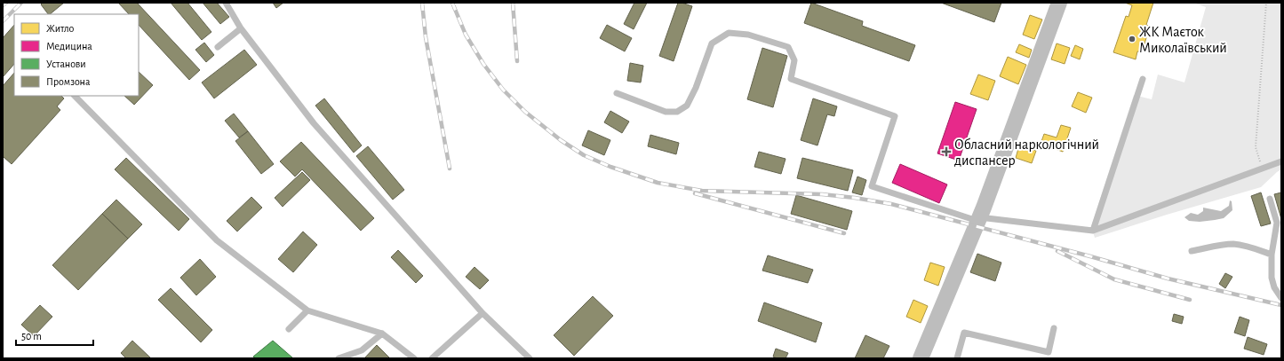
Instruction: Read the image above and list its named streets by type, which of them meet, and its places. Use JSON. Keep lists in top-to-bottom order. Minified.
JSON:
{"places":{"other":["ЖК Маєток Миколаївський"],"health":["Обласний наркологічний диспансер"]},"legend":["Житло","Медицина","Установи","Промзона"],"scale_bar":"50 m"}
